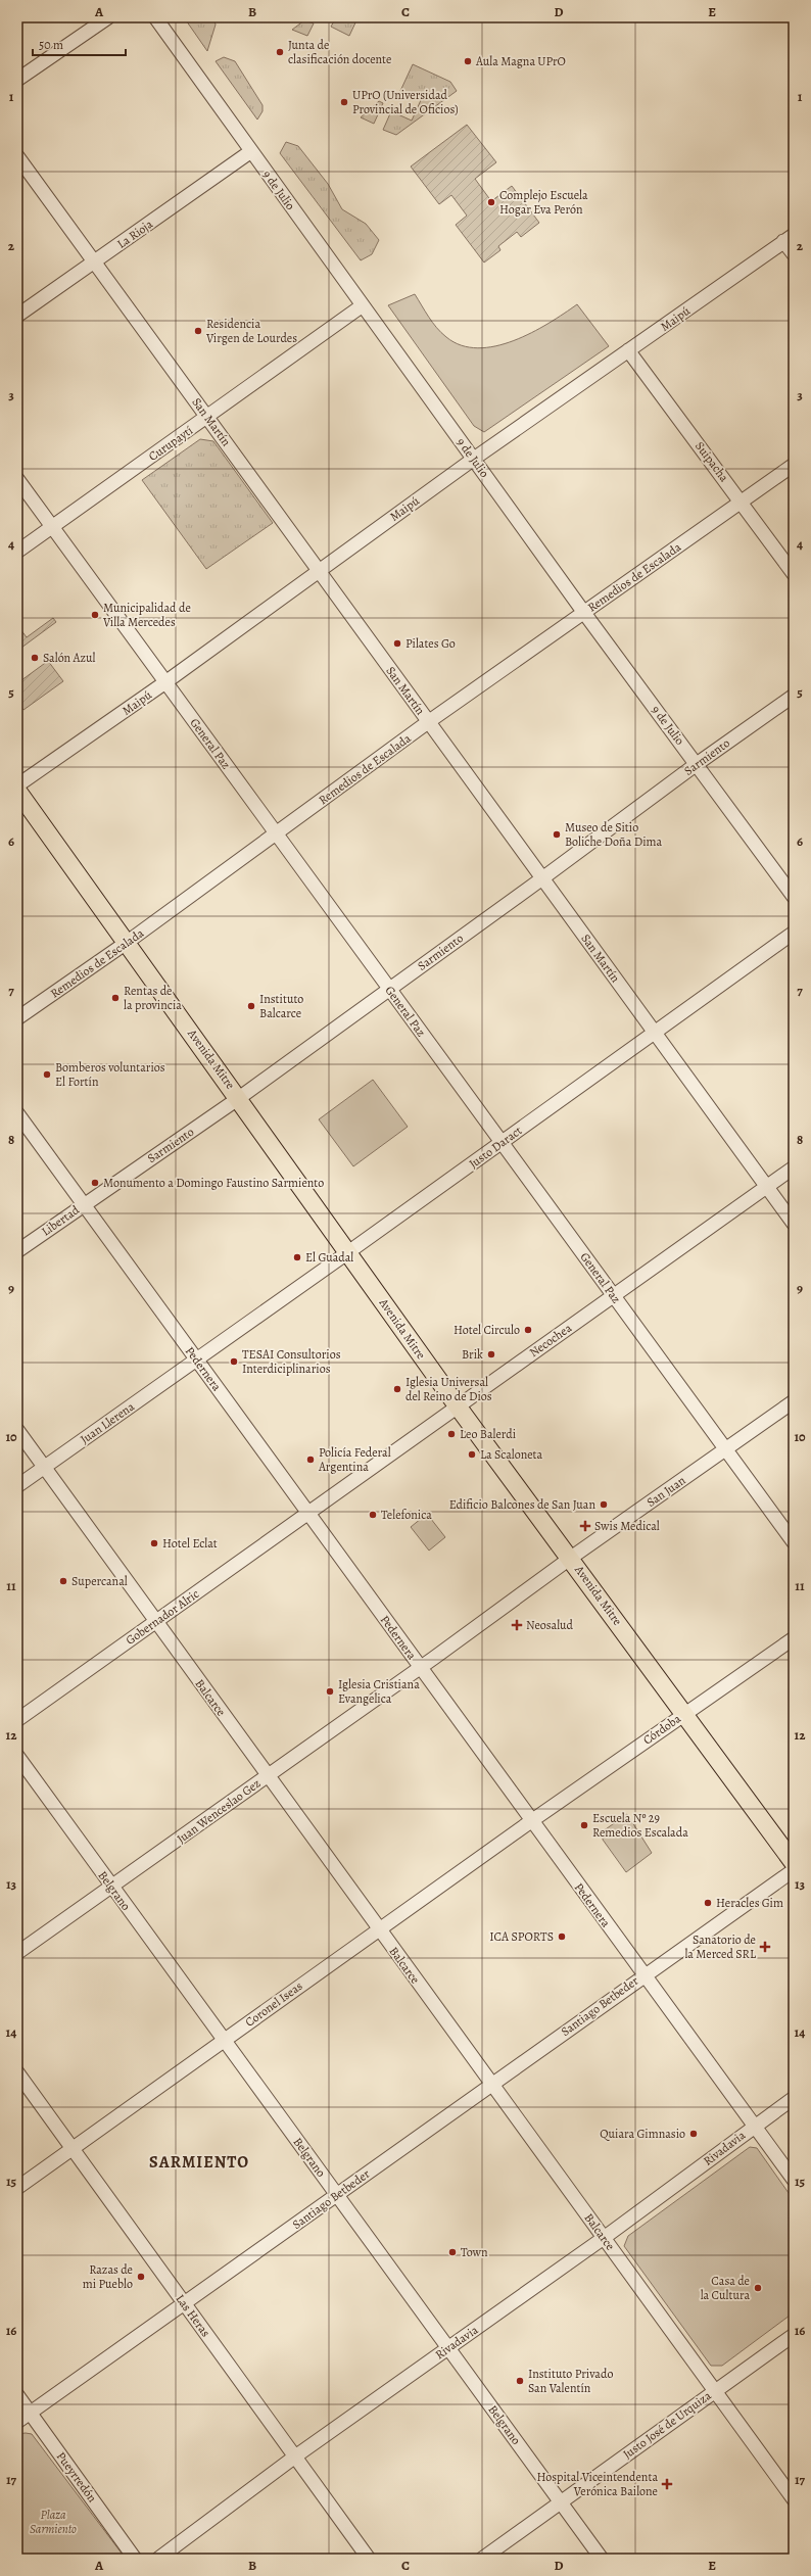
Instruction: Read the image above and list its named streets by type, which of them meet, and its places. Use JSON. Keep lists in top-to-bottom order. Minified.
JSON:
{"streets":{"main road":["Avenida Mitre"],"street":["9 de Julio","La Rioja","Maipú","San Martín","Curupaytí","Suipacha","Remedios de Escalada","General Paz","Sarmiento","Justo Daract","Libertad","Necochea","Pedernera","Juan Llerena","San Juan","Gobernador Alric","Balcarce","Córdoba","Juan Wenceslao Gez","Belgrano","Coronel Iseas","Santiago Betbeder","Rivadavia","Las Heras","Justo José de Urquiza","Pueyrredón"]},"crossings":[["9 de Julio","La Rioja"],["9 de Julio","Maipú"],["9 de Julio","Curupaytí"],["9 de Julio","Remedios de Escalada"],["9 de Julio","Sarmiento"],["La Rioja","San Martín"],["Maipú","San Martín"],["Maipú","Suipacha"],["Maipú","General Paz"],["San Martín","Curupaytí"],["San Martín","Remedios de Escalada"],["San Martín","Sarmiento"],["San Martín","Justo Daract"],["San Martín","Necochea"],["Curupaytí","General Paz"],["Suipacha","Remedios de Escalada"],["Remedios de Escalada","General Paz"],["Remedios de Escalada","Avenida Mitre"],["General Paz","Sarmiento"],["General Paz","Justo Daract"],["General Paz","Necochea"],["General Paz","San Juan"],["Sarmiento","Avenida Mitre"],["Sarmiento","Libertad"],["Sarmiento","Pedernera"],["Avenida Mitre","Justo Daract"],["Avenida Mitre","Necochea"],["Avenida Mitre","San Juan"],["Avenida Mitre","Córdoba"],["Justo Daract","Pedernera"],["Justo Daract","Juan Llerena"],["Libertad","Pedernera"],["Necochea","Pedernera"],["Necochea","Gobernador Alric"],["Pedernera","Juan Llerena"],["Pedernera","San Juan"],["Pedernera","Gobernador Alric"],["Pedernera","Córdoba"],["Pedernera","Juan Wenceslao Gez"],["Pedernera","Coronel Iseas"],["Pedernera","Santiago Betbeder"],["Pedernera","Rivadavia"],["Juan Llerena","Balcarce"],["San Juan","Juan Wenceslao Gez"],["Gobernador Alric","Balcarce"],["Balcarce","Juan Wenceslao Gez"],["Balcarce","Coronel Iseas"],["Balcarce","Santiago Betbeder"],["Balcarce","Rivadavia"],["Balcarce","Justo José de Urquiza"],["Córdoba","Coronel Iseas"],["Juan Wenceslao Gez","Belgrano"],["Belgrano","Coronel Iseas"],["Belgrano","Santiago Betbeder"],["Belgrano","Rivadavia"],["Belgrano","Justo José de Urquiza"],["Coronel Iseas","Las Heras"],["Santiago Betbeder","Las Heras"],["Santiago Betbeder","Pueyrredón"],["Rivadavia","Las Heras"]],"districts":["SARMIENTO"],"parks":["Plaza Sarmiento"],"places":{"other":["Junta de clasificación docente","Aula Magna UPrO","UPrO (Universidad Provincial de Oficios)","Complejo Escuela Hogar Eva Perón","Residencia Virgen de Lourdes","Municipalidad de Villa Mercedes","Pilates Go","Salón Azul","Museo de Sitio Boliche Doña Dima","Rentas de la provincia","Instituto Balcarce","Bomberos voluntarios El Fortín","Monumento a Domingo Faustino Sarmiento","El Guadal","Hotel Circulo","Brik","TESAI Consultorios Interdiciplinarios","Iglesia Universal del Reino de Dios","Leo Balerdi","La Scaloneta","Policía Federal Argentina","Edificio Balcones de San Juan","Telefonica","Hotel Eclat","Supercanal","Iglesia Cristiana Evangelica","Escuela Nº 29 Remedios Escalada","Heracles Gim","ICA SPORTS","Quiara Gimnasio","Town","Razas de mi Pueblo","Casa de la Cultura","Instituto Privado San Valentín"],"health":["Swis Medical","Neosalud","Sanatorio de la Merced SRL","Hospital Viceintendenta Verónica Bailone"]},"scale_bar":"50 m","grid":{"columns":["A","B","C","D","E"],"rows":["1","2","3","4","5","6","7","8","9","10","11","12","13","14","15","16","17"]}}
